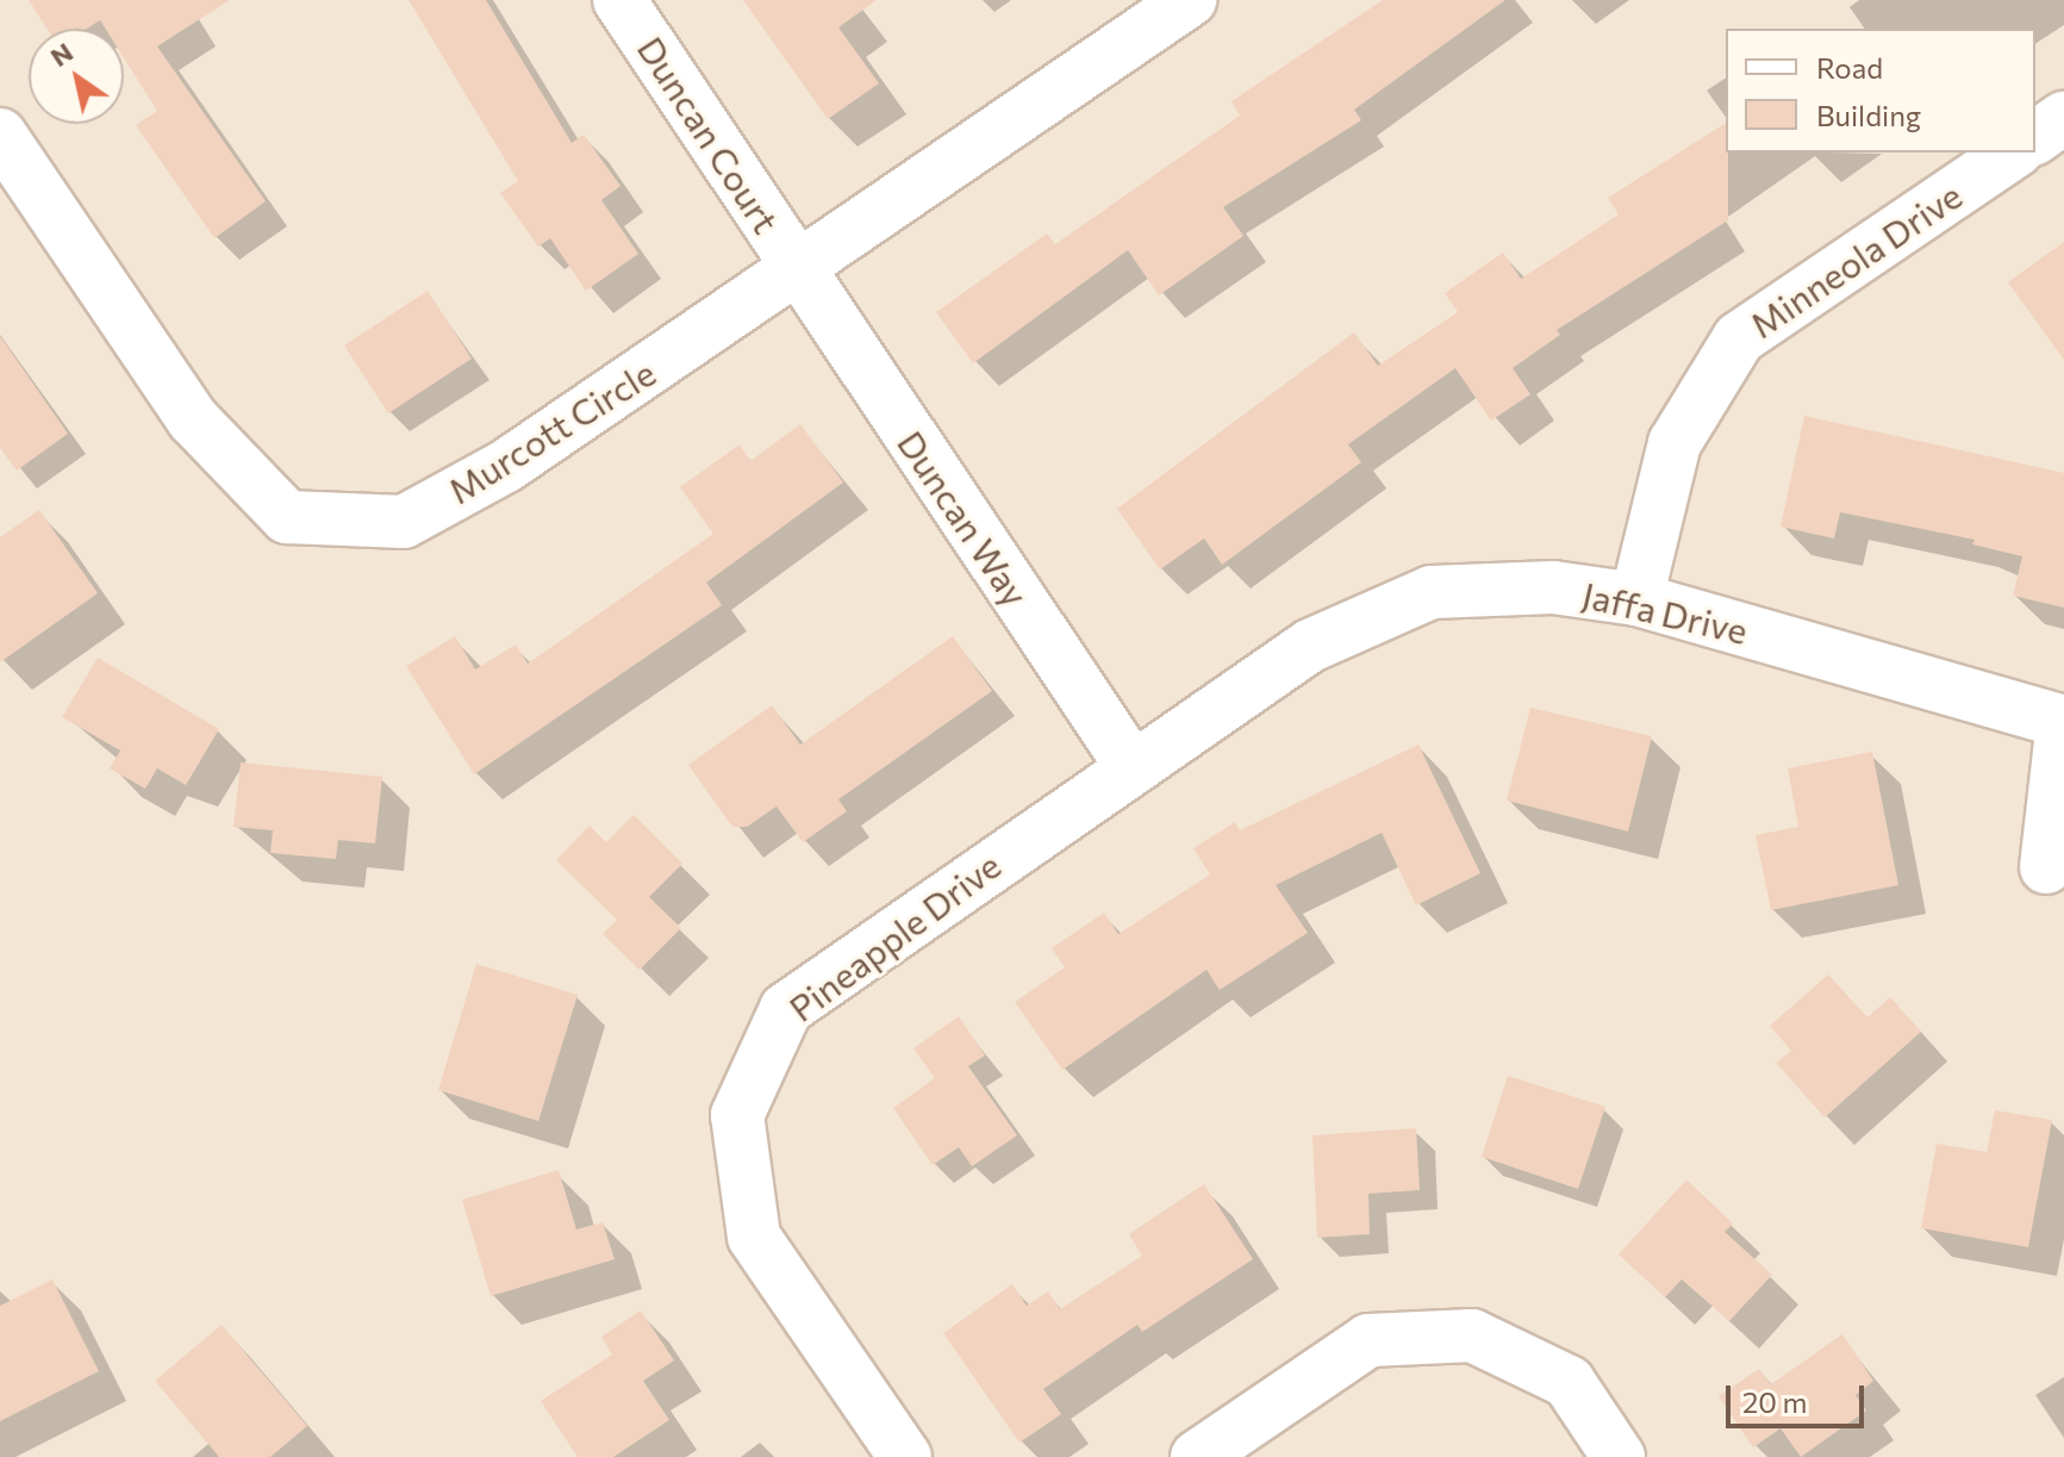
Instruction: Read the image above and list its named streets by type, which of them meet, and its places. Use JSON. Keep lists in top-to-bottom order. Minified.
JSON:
{"streets":{"street":["Duncan Court","Minneola Drive","Murcott Circle","Duncan Way","Jaffa Drive","Pineapple Drive"]},"crossings":[["Duncan Court","Murcott Circle"],["Duncan Court","Duncan Way"],["Minneola Drive","Jaffa Drive"],["Murcott Circle","Duncan Way"],["Duncan Way","Jaffa Drive"],["Duncan Way","Pineapple Drive"],["Jaffa Drive","Pineapple Drive"]],"legend":["Road","Building"],"scale_bar":"20 m","north":"top left"}
